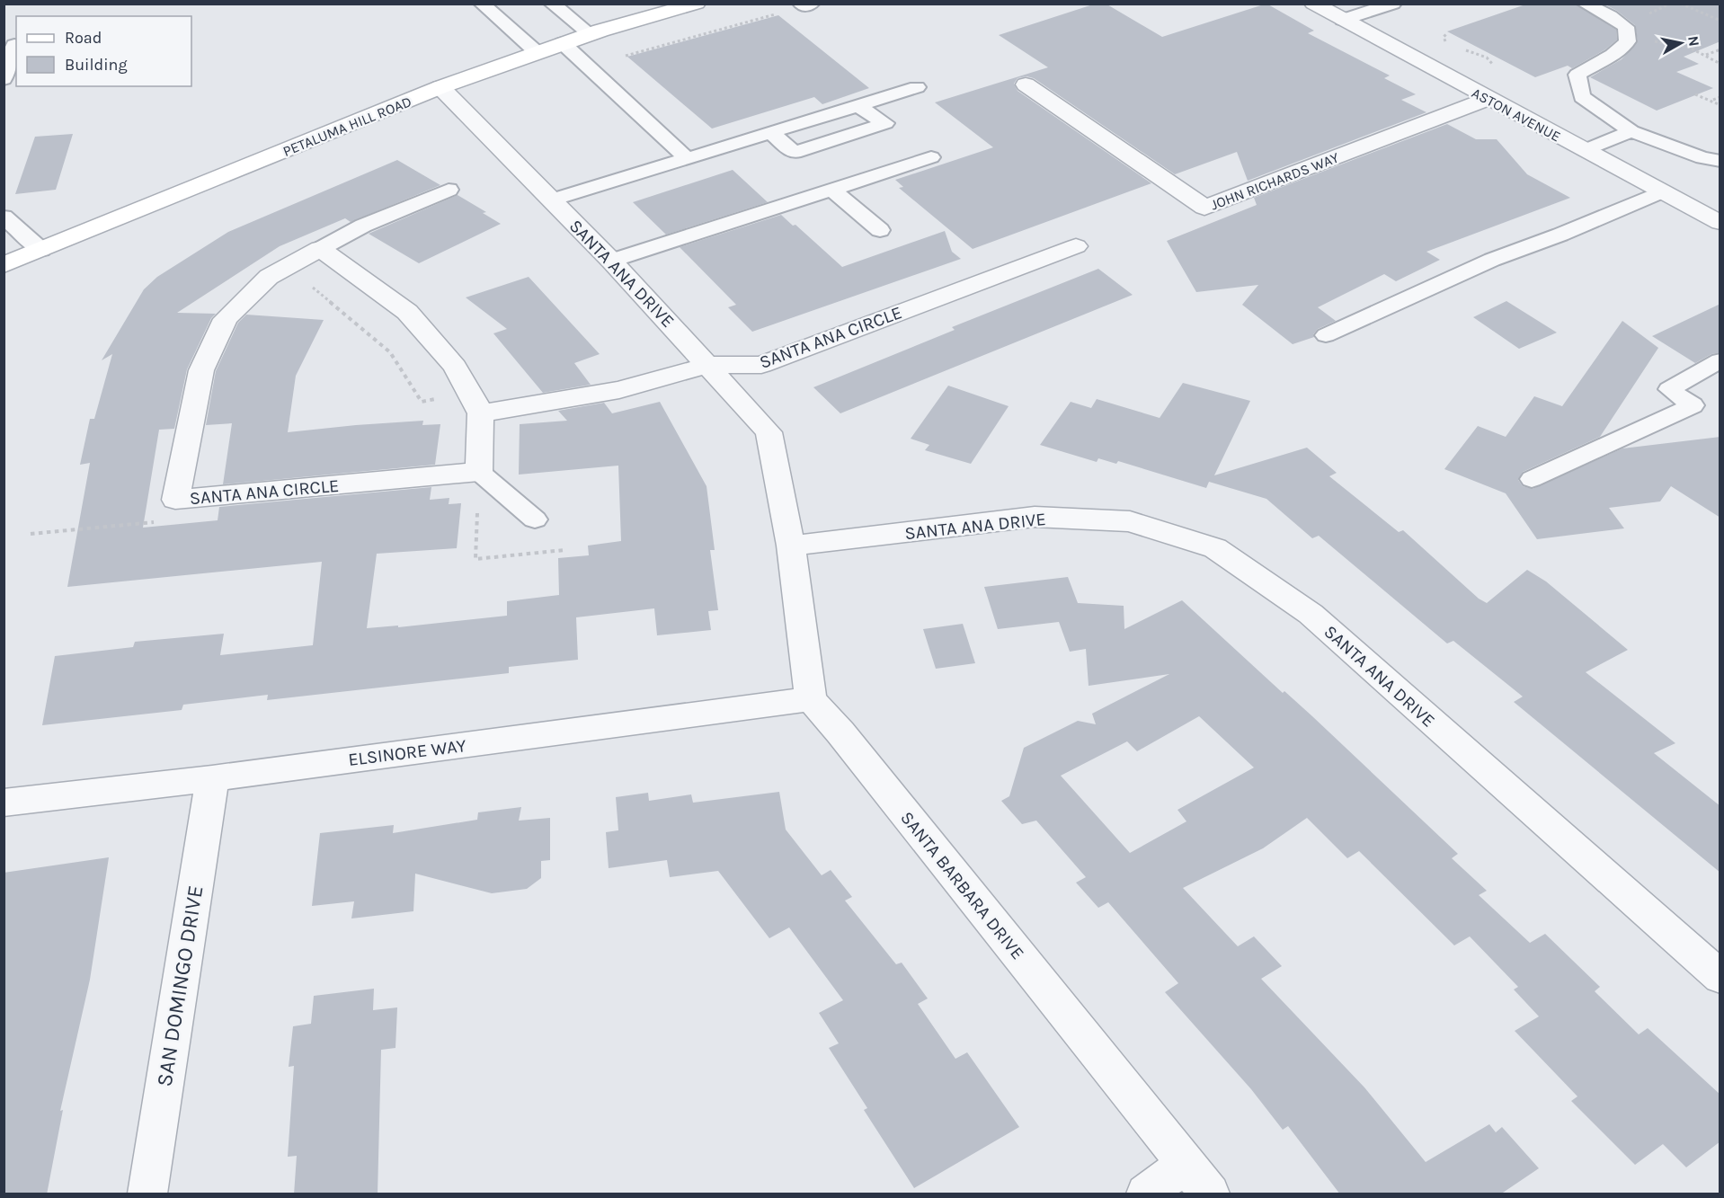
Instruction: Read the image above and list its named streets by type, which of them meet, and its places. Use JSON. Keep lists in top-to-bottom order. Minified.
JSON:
{"streets":{"main road":["PETALUMA HILL ROAD"],"street":["ASTON AVENUE","JOHN RICHARDS WAY","SANTA ANA DRIVE","SANTA ANA CIRCLE","ELSINORE WAY","SANTA BARBARA DRIVE","SAN DOMINGO DRIVE"]},"crossings":[["ASTON AVENUE","JOHN RICHARDS WAY"],["PETALUMA HILL ROAD","SANTA ANA DRIVE"],["SANTA ANA DRIVE","SANTA ANA CIRCLE"],["ELSINORE WAY","SANTA BARBARA DRIVE"],["ELSINORE WAY","SAN DOMINGO DRIVE"]],"legend":["Road","Building"],"north":"right"}
